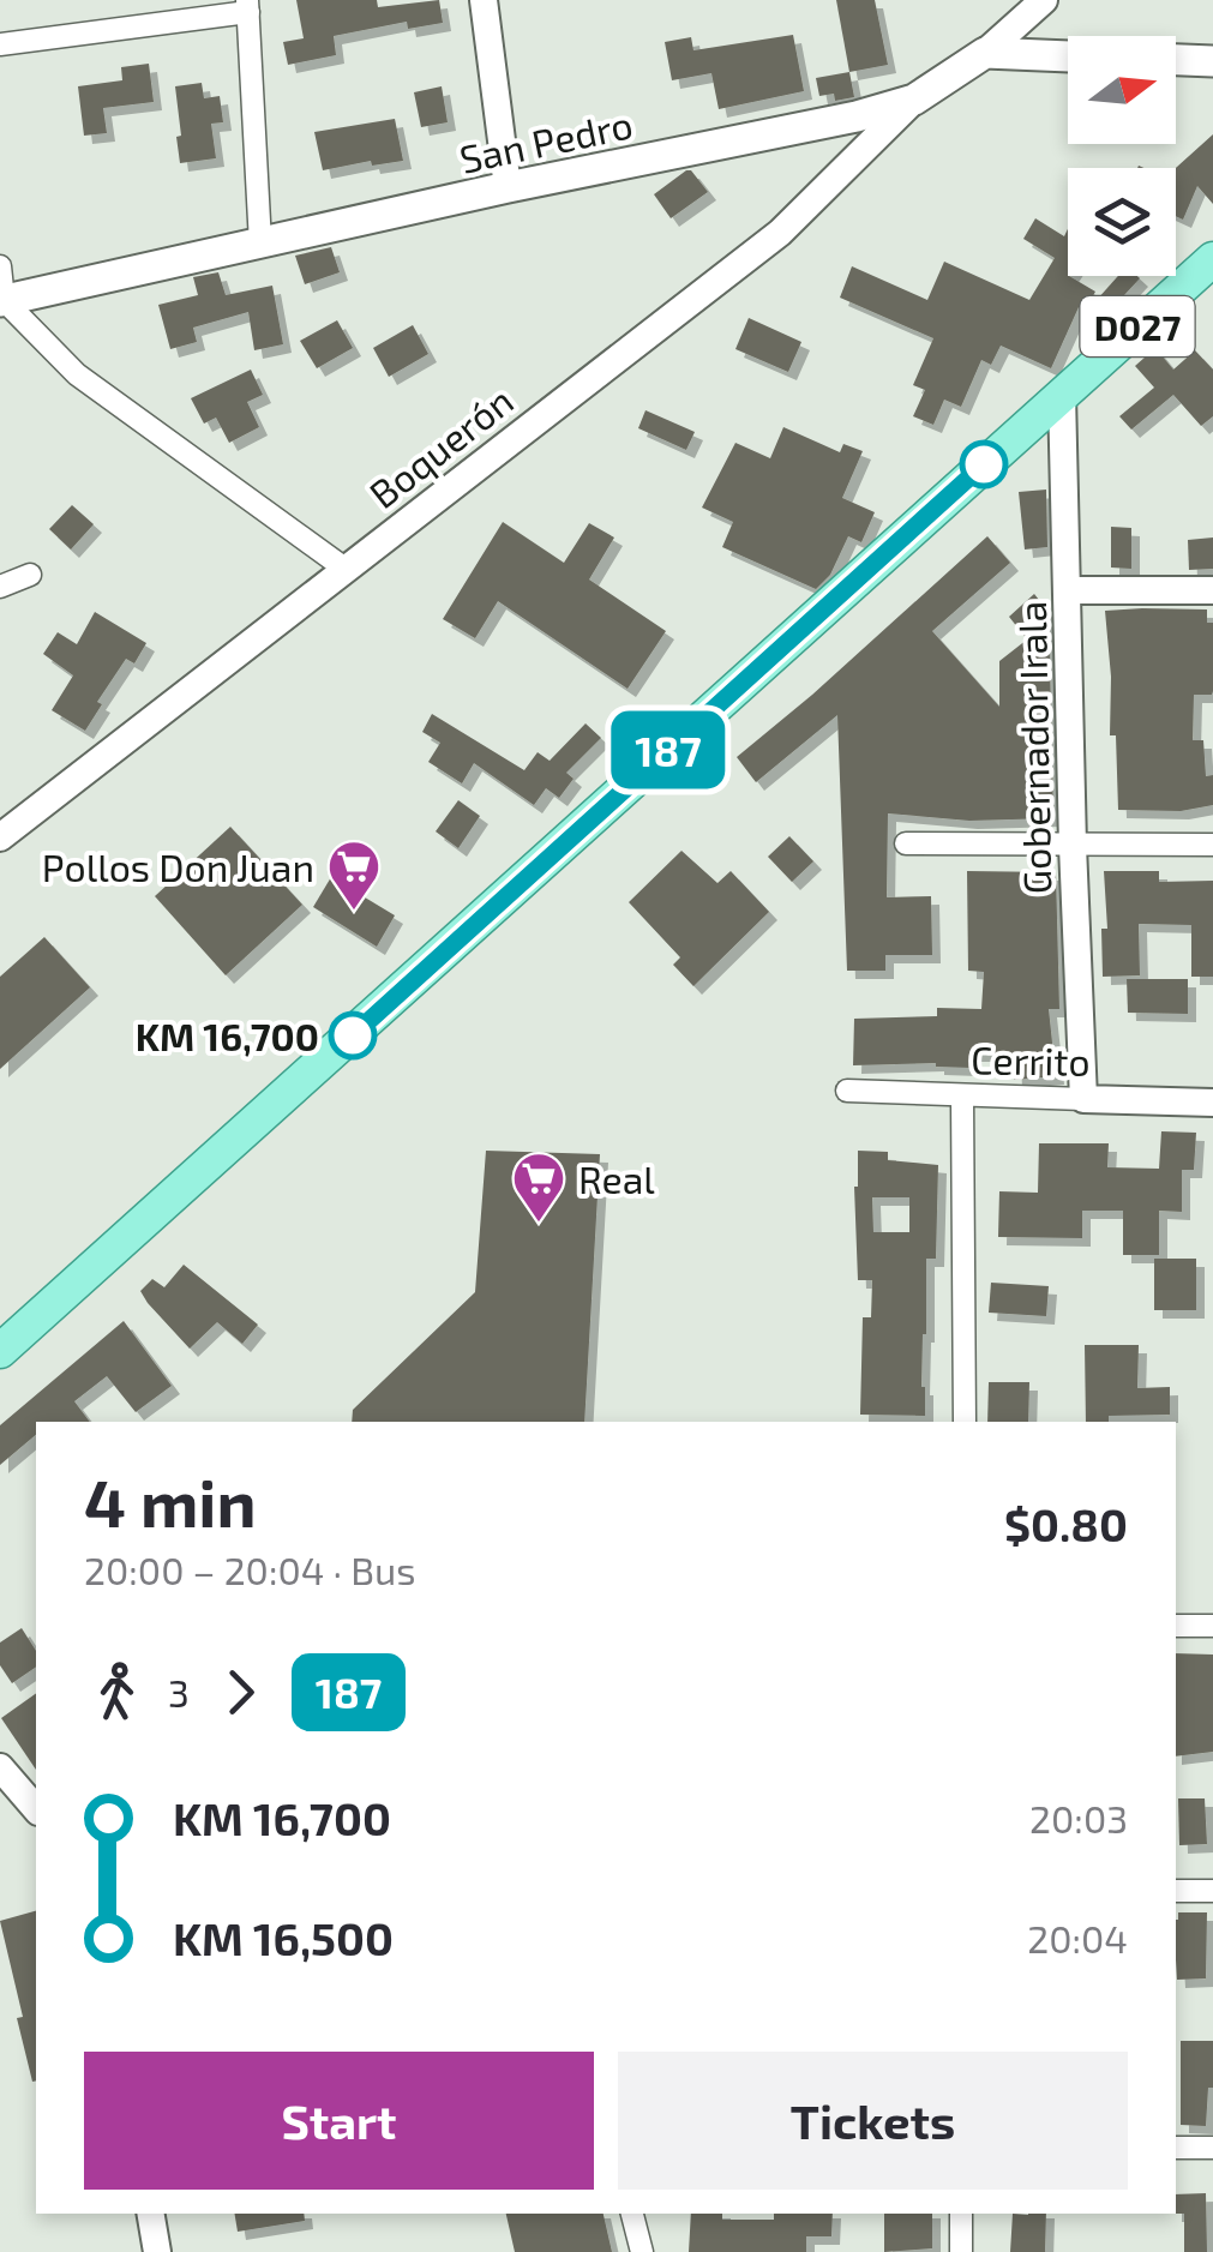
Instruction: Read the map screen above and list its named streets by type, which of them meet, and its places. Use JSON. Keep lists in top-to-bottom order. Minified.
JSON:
{"streets":{"main road":["San Pedro","D027"],"street":["Boquerón","Gobernador Irala","Cerrito"]},"crossings":[["San Pedro","Boquerón"],["D027","Gobernador Irala"],["Gobernador Irala","Cerrito"]],"places":{"supermarket":["Pollos Don Juan","Real"],"other":["KM 16,700"]},"lines":["bus line 187"],"north":"right","page":{"on_map":"187","heading":["4 min","20:00 – 20:04 · Bus","$0.80"],"legs":["3","187"],"list":[{"name":"KM 16,700","value":"20:03"},{"name":"KM 16,500","value":"20:04"}],"buttons":["Start","Tickets"]}}
